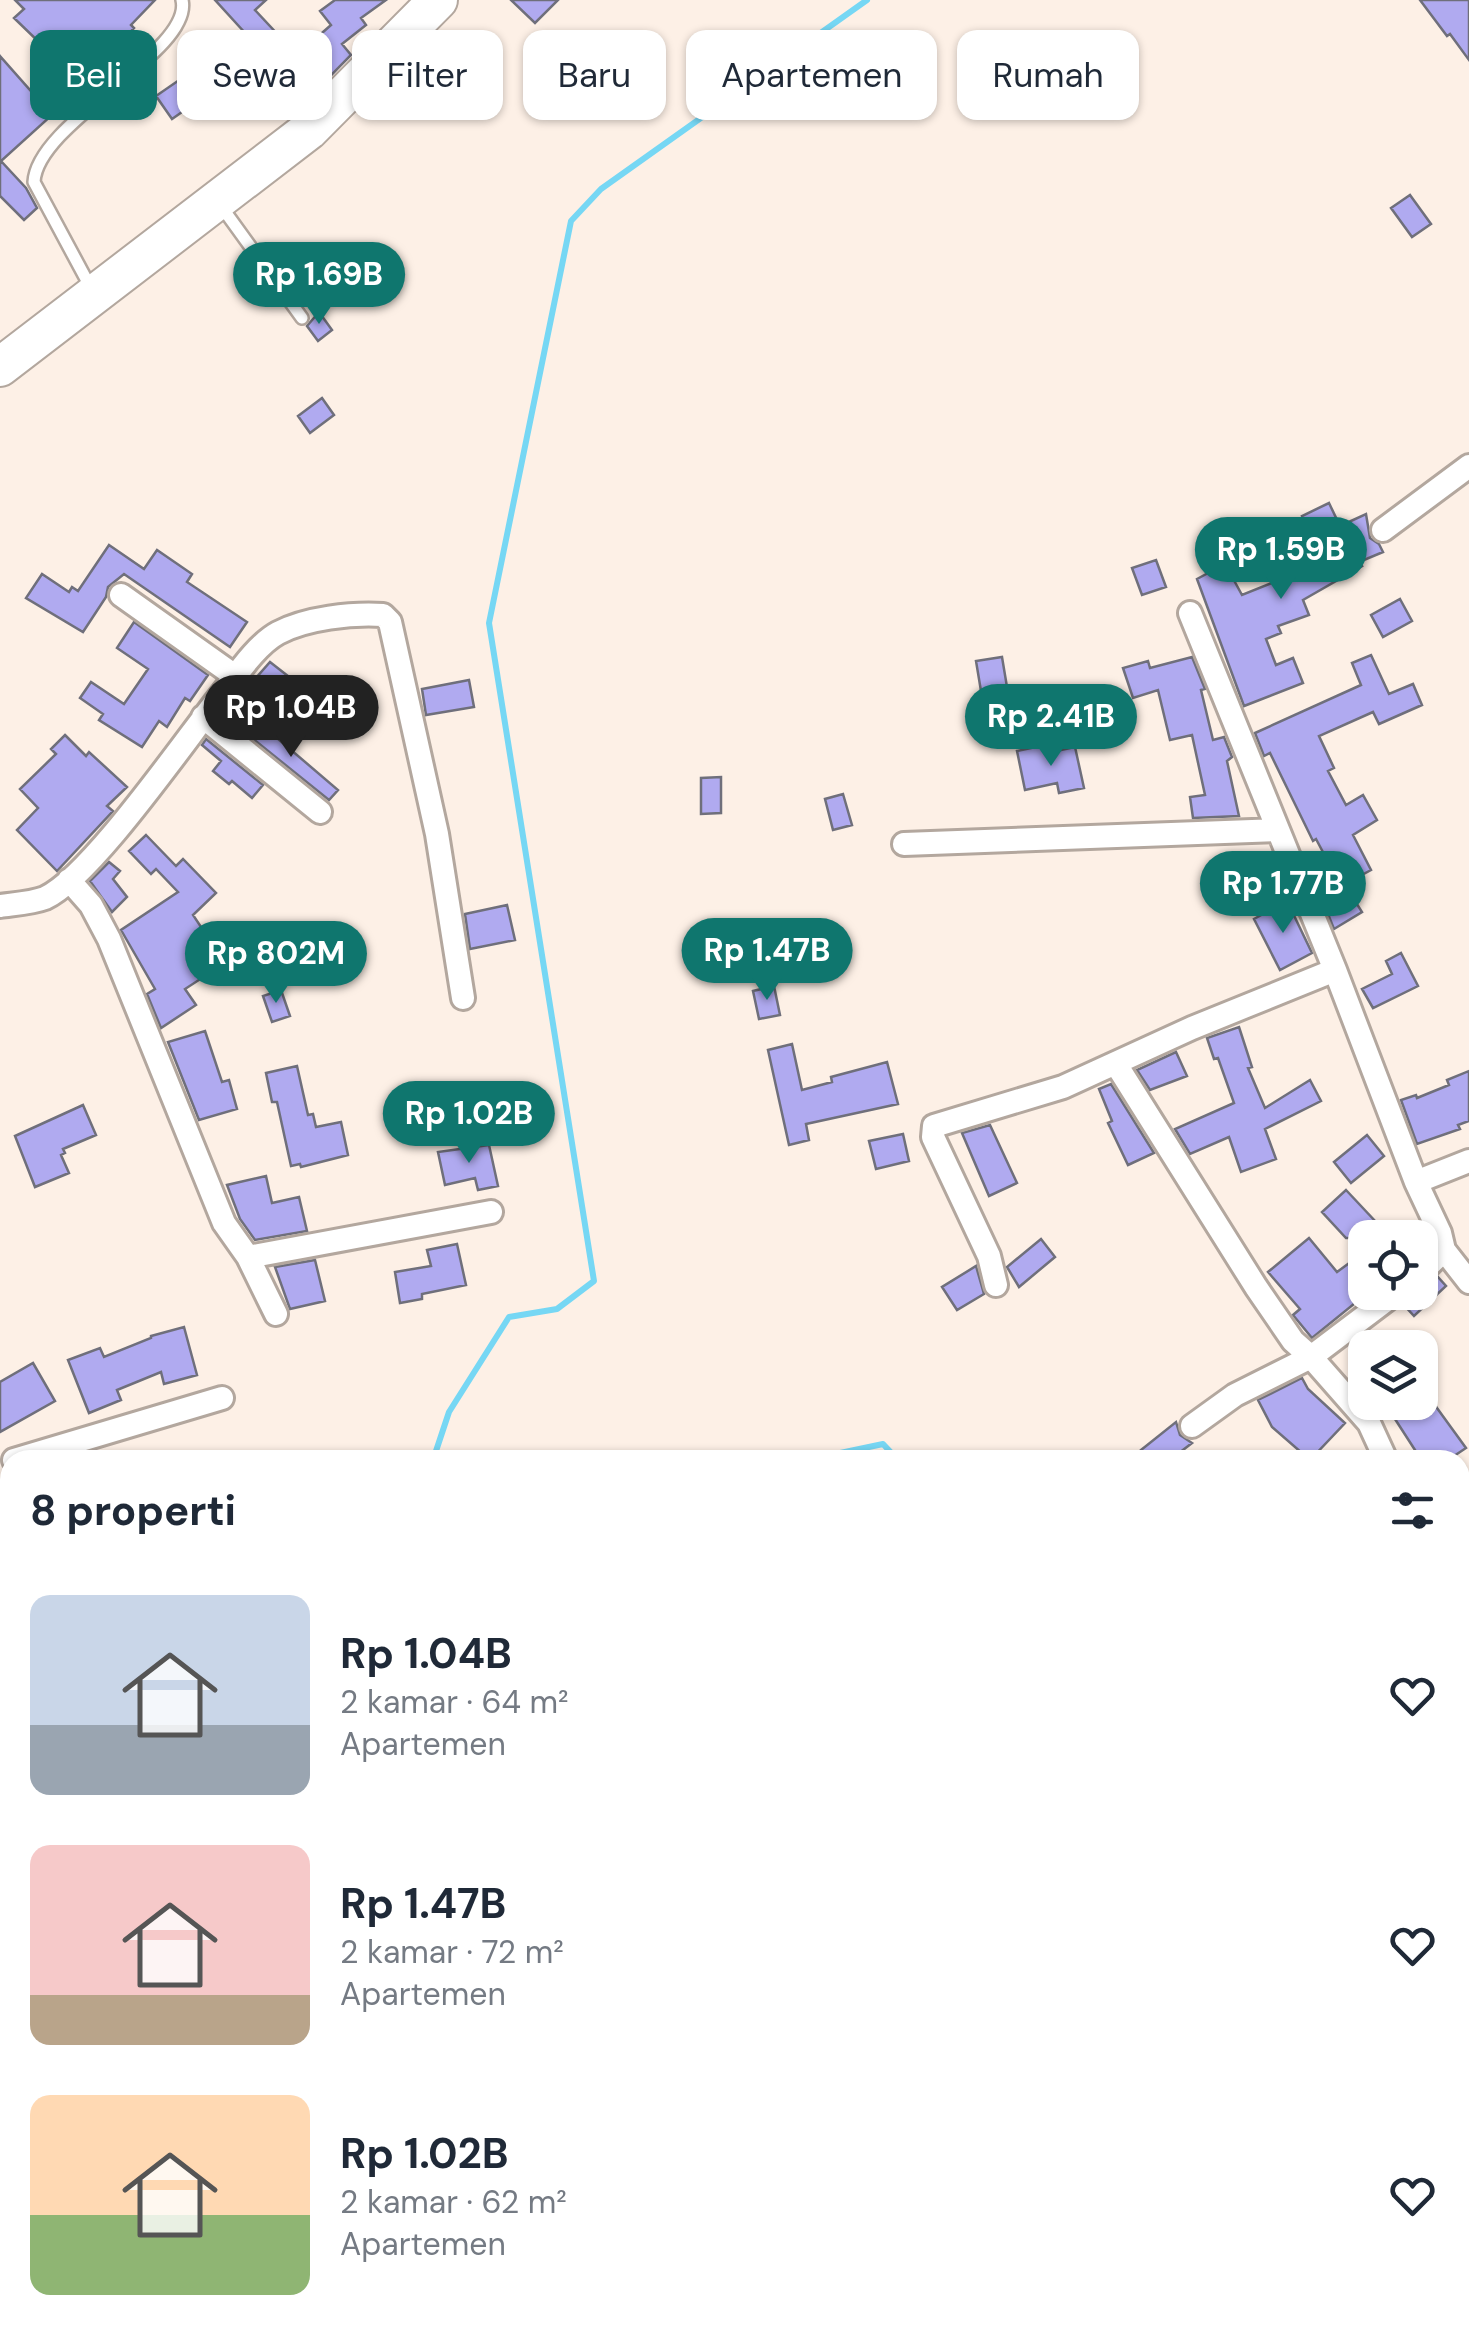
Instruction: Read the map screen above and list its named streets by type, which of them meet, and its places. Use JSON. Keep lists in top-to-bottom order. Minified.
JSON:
{"page":{"chip":["Beli","Sewa","Filter","Baru","Apartemen","Rumah"],"price":["Rp 1.69B","Rp 1.59B","Rp 1.04B","Rp 2.41B","Rp 1.77B","Rp 1.47B","Rp 802M","Rp 1.02B"],"heading":"8 properti","list":[{"name":"Rp 1.04B","note":"2 kamar · 64 m² · Apartemen"},{"name":"Rp 1.47B","note":"2 kamar · 72 m² · Apartemen"},{"name":"Rp 1.02B","note":"2 kamar · 62 m² · Apartemen"}]}}
